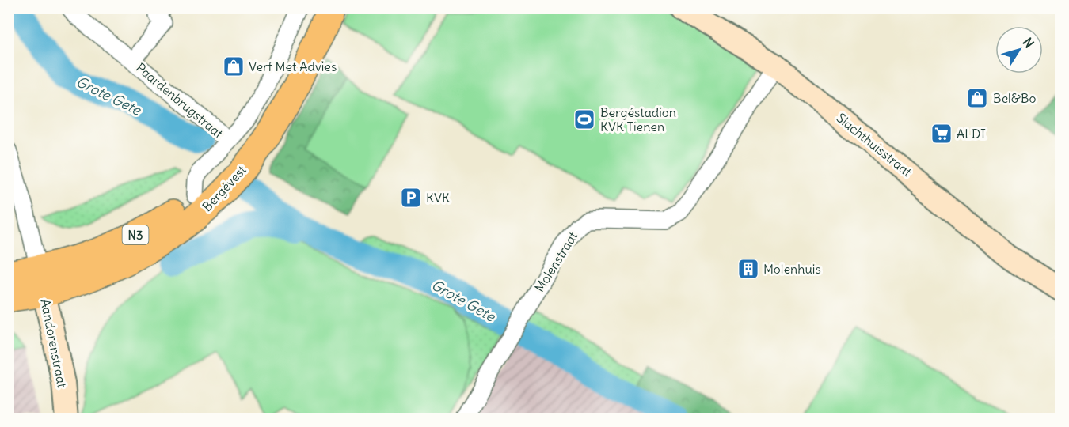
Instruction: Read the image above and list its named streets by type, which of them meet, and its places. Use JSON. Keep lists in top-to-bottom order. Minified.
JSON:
{"streets":{"main road":["Bergévest","N3"],"street":["Paardenbrugstraat","Slachthuisstraat","Molenstraat","Aandorenstraat"]},"crossings":[["Slachthuisstraat","Molenstraat"],["Bergévest","Aandorenstraat"]],"water":["Grote Gete"],"places":{"shop":["Verf Met Advies","Bel&Bo"],"sports":["Bergéstadion KVK Tienen"],"supermarket":["ALDI"],"parking":["KVK"],"building":["Molenhuis"]},"north":"top right"}
